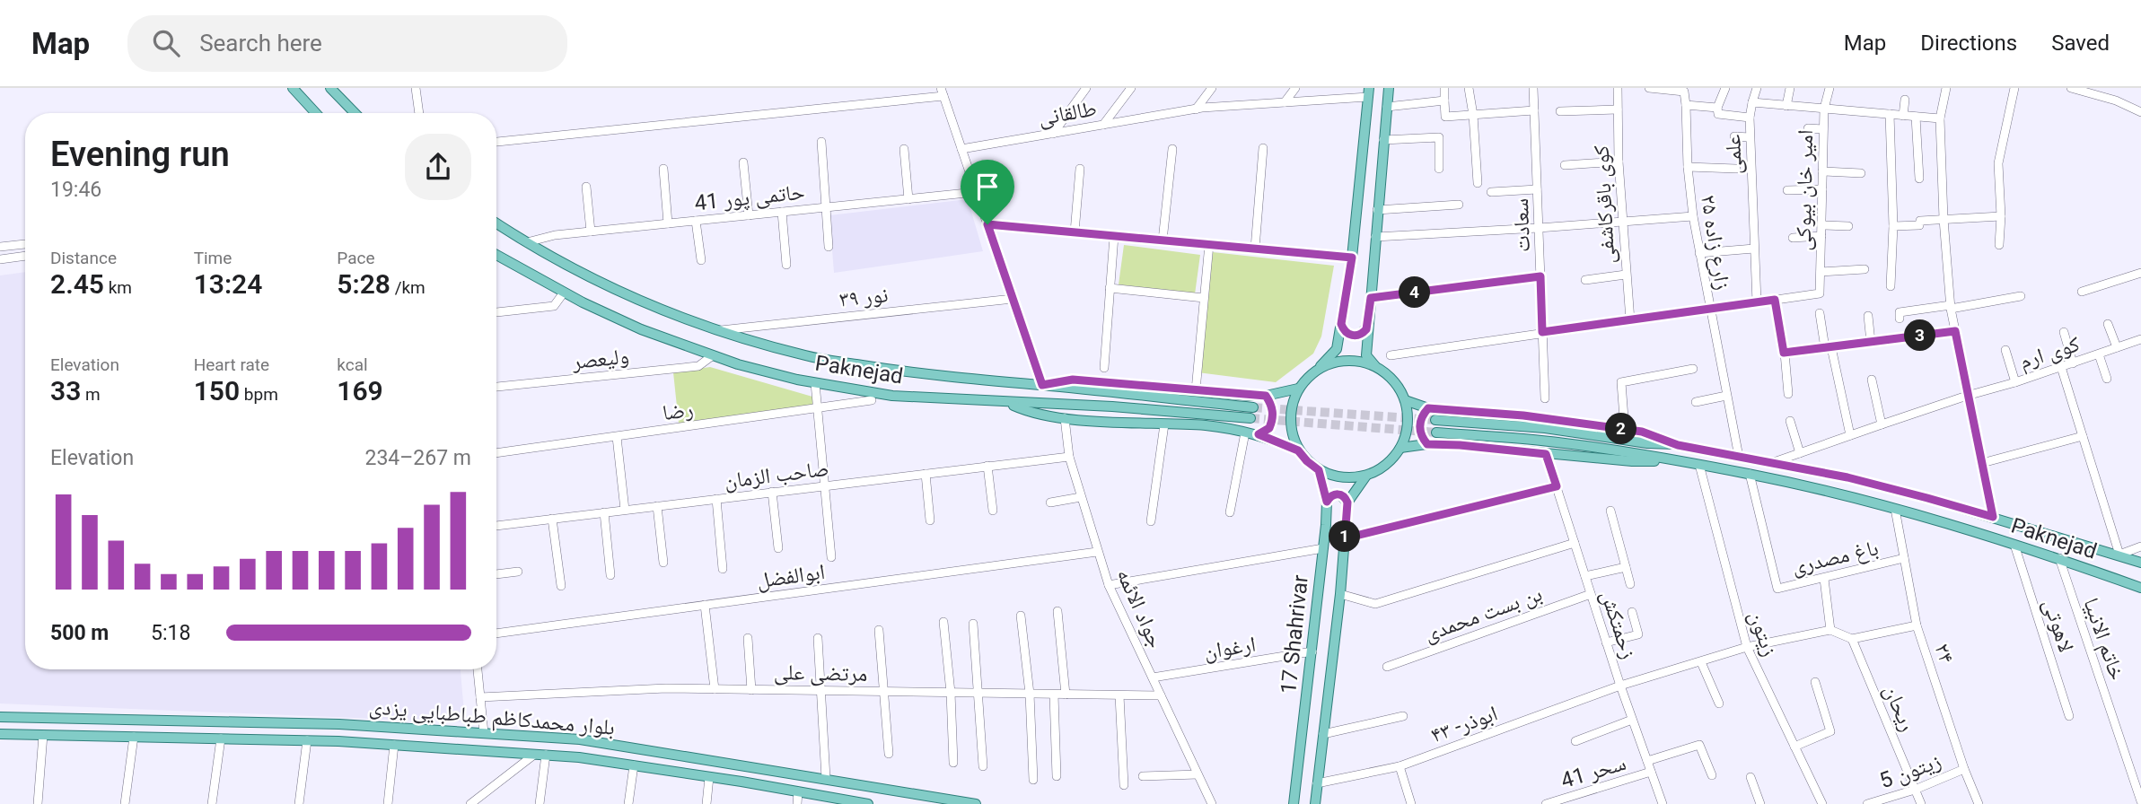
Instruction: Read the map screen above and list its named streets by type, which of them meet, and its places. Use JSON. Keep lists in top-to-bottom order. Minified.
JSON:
{"streets":{"main road":["Paknejad","17 Shahrivar","بلوار محمدکاظم طباطبایی یزدی"],"street":["طالقانی","علمی","امیر خان بیوکی","حاتمی پور 41","کوی باقرکاشفی","سعادت","زارع زاده ۲۵","نور ۳۹","کوی ارم","ولیعصر","رضا","صاحب الزمان","باغ مصدری","ابوالفضل","جواد الائمه","بن بست محمدی","زحمتکش","لاهوتی","زیتون","خاتم الانبیا","ارغوان","۲۴","مرتضی علی","ریحان","ابوذر- ۴۳","زیتون 5","سحر 41"]},"crossings":[["زارع زاده ۲۵","Paknejad"],["کوی ارم","Paknejad"],["ولیعصر","Paknejad"],["Paknejad","باغ مصدری"],["Paknejad","لاهوتی"],["Paknejad","زیتون"],["Paknejad","خاتم الانبیا"],["Paknejad","۲۴"],["صاحب الزمان","جواد الائمه"],["باغ مصدری","۲۴"],["ابوالفضل","جواد الائمه"],["جواد الائمه","ارغوان"],["جواد الائمه","مرتضی علی"],["بن بست محمدی","زحمتکش"],["زحمتکش","ابوذر- ۴۳"],["زحمتکش","سحر 41"],["زیتون","ابوذر- ۴۳"],["17 Shahrivar","ارغوان"],["17 Shahrivar","ابوذر- ۴۳"],["۲۴","زیتون 5"],["ریحان","زیتون 5"]],"page":{"header":"Map","search":"Search here","nav":["Map","Directions","Saved"],"heading":["Evening run","19:46"],"stats":[["Distance","2.45 km"],["Time","13:24"],["Pace","5:28 /km"],["Elevation","33 m"],["Heart rate","150 bpm"],["kcal","169"]],"pins":["4","3","2","1"],"chart":["Elevation","234–267 m"],"list":[{"name":"500 m","note":"5:18"}]}}
